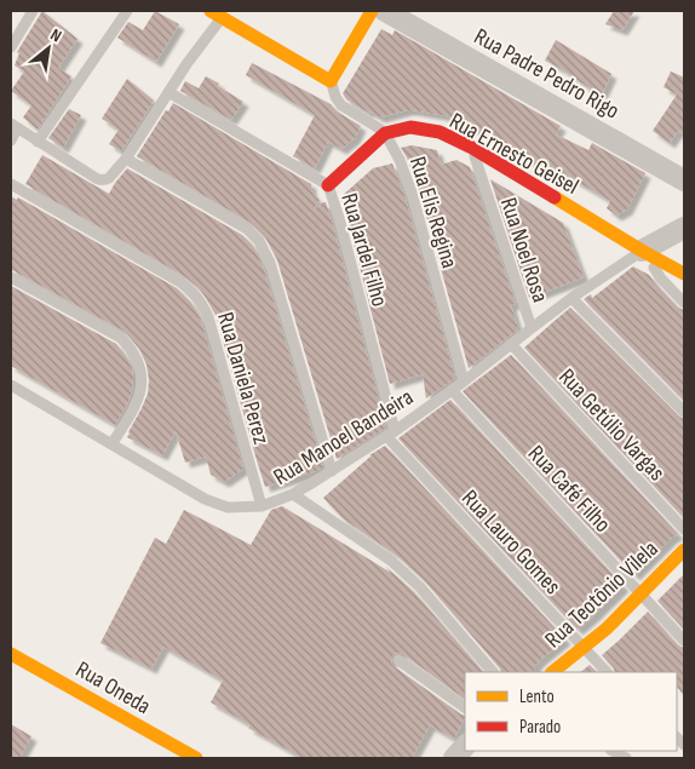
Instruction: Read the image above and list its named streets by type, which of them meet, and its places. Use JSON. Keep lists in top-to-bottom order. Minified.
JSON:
{"streets":{"street":["Rua Padre Pedro Rigo","Rua Ernesto Geisel","Rua Teotônio Vilela","Rua Oneda"],"lane":["Rua Elis Regina","Rua Jardel Filho","Rua Noel Rosa","Rua Daniela Perez","Rua Getúlio Vargas","Rua Manoel Bandeira","Rua Café Filho","Rua Lauro Gomes"]},"crossings":[["Rua Ernesto Geisel","Rua Elis Regina"],["Rua Ernesto Geisel","Rua Noel Rosa"],["Rua Ernesto Geisel","Rua Manoel Bandeira"],["Rua Elis Regina","Rua Manoel Bandeira"],["Rua Jardel Filho","Rua Manoel Bandeira"],["Rua Jardel Filho","Rua Lauro Gomes"],["Rua Noel Rosa","Rua Manoel Bandeira"],["Rua Daniela Perez","Rua Manoel Bandeira"],["Rua Getúlio Vargas","Rua Manoel Bandeira"],["Rua Manoel Bandeira","Rua Café Filho"],["Rua Manoel Bandeira","Rua Lauro Gomes"],["Rua Café Filho","Rua Teotônio Vilela"],["Rua Lauro Gomes","Rua Teotônio Vilela"]],"legend":["Lento","Parado"],"north":"top right"}
